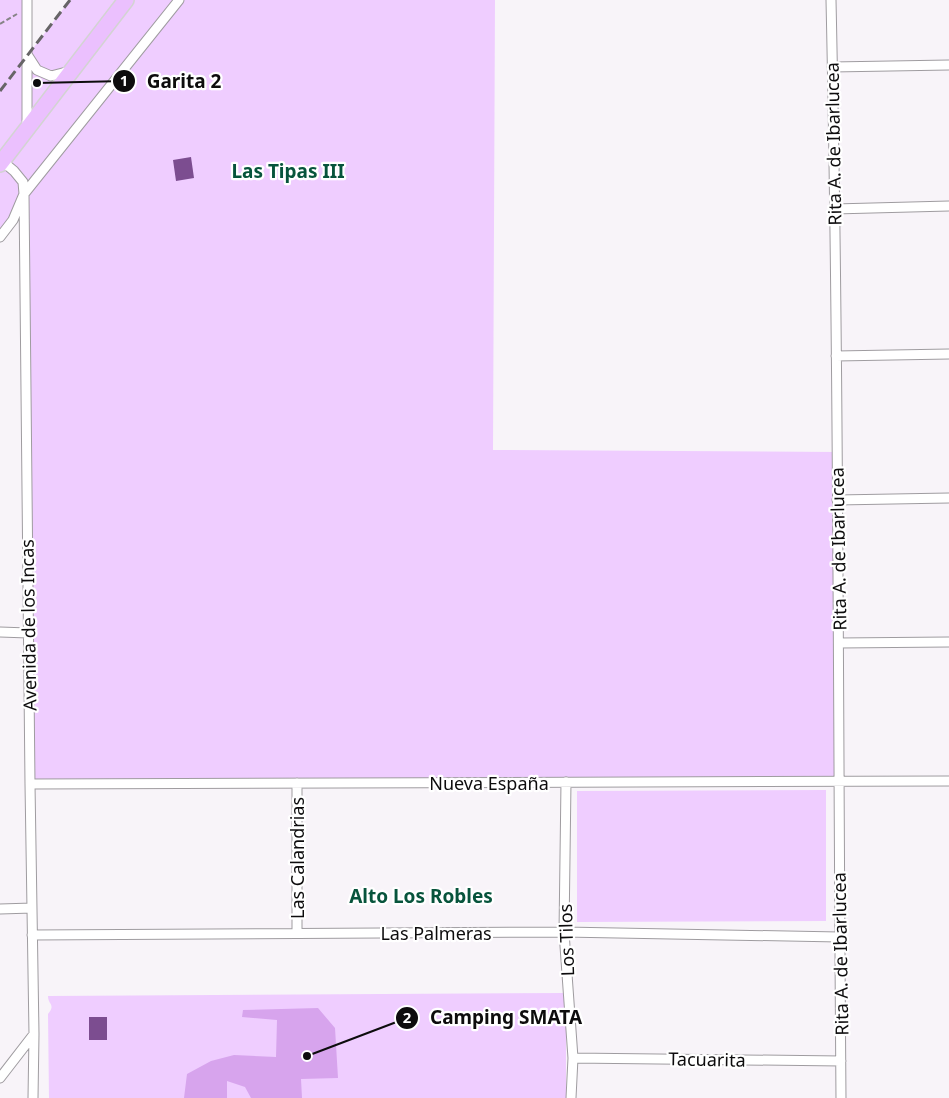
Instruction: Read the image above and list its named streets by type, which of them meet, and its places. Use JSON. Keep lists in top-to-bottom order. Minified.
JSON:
{"streets":{"street":["Rita A. de Ibarlucea","Avenida de los Incas","Nueva España","Las Calandrias","Las Palmeras","Los Tilos","Tacuarita"]},"crossings":[["Rita A. de Ibarlucea","Nueva España"],["Rita A. de Ibarlucea","Las Palmeras"],["Rita A. de Ibarlucea","Tacuarita"],["Avenida de los Incas","Nueva España"],["Avenida de los Incas","Las Palmeras"],["Nueva España","Las Calandrias"],["Nueva España","Los Tilos"],["Las Calandrias","Las Palmeras"],["Las Palmeras","Los Tilos"],["Los Tilos","Tacuarita"]],"districts":["Las Tipas III","Alto Los Robles"],"places":["Garita 2","Camping SMATA"]}
